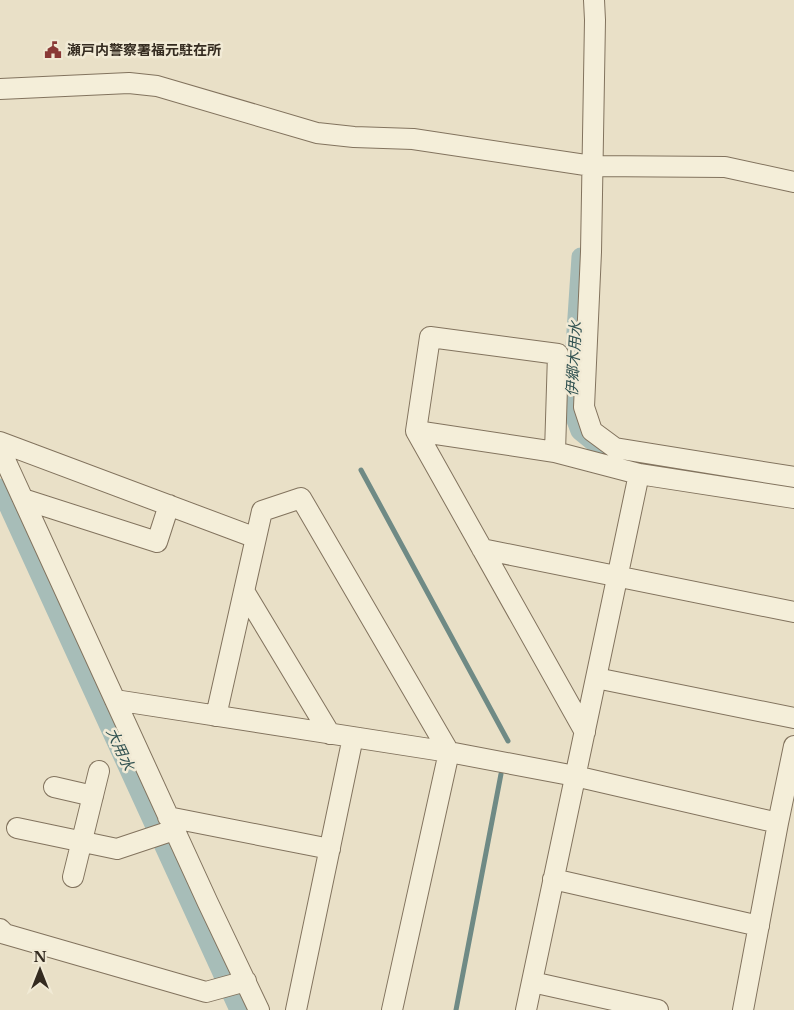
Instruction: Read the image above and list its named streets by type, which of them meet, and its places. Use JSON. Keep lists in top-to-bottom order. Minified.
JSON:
{"water":["伊郷木用水","大用水"],"places":{"public building":["瀬戸内警察署福元駐在所"]},"north":"top"}
